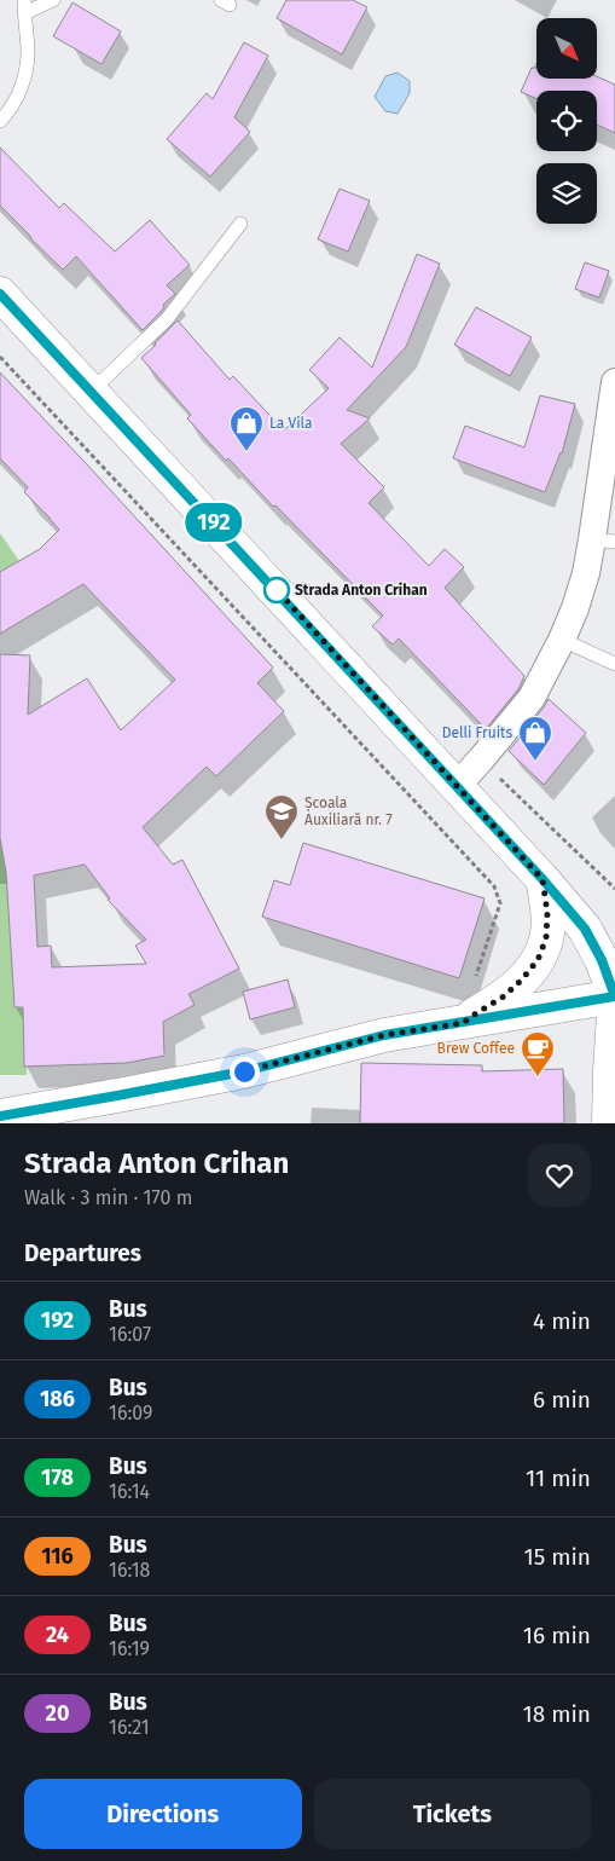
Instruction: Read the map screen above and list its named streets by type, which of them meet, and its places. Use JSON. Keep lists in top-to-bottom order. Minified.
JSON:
{"places":{"shop":["La Vila","Delli Fruits"],"other":["Strada Anton Crihan"],"school or university":["Școala Auxiliară nr. 7"],"cafe":["Brew Coffee"]},"lines":["bus line 192"],"north":"bottom right","page":{"on_map":"192","heading":[["Strada Anton Crihan","Walk · 3 min · 170 m"],"Departures"],"list":[{"mark":"192","name":"Bus","note":"16:07","value":"4 min"},{"mark":"186","name":"Bus","note":"16:09","value":"6 min"},{"mark":"178","name":"Bus","note":"16:14","value":"11 min"},{"mark":"116","name":"Bus","note":"16:18","value":"15 min"},{"mark":"24","name":"Bus","note":"16:19","value":"16 min"},{"mark":"20","name":"Bus","note":"16:21","value":"18 min"}],"buttons":["Directions","Tickets"]}}
